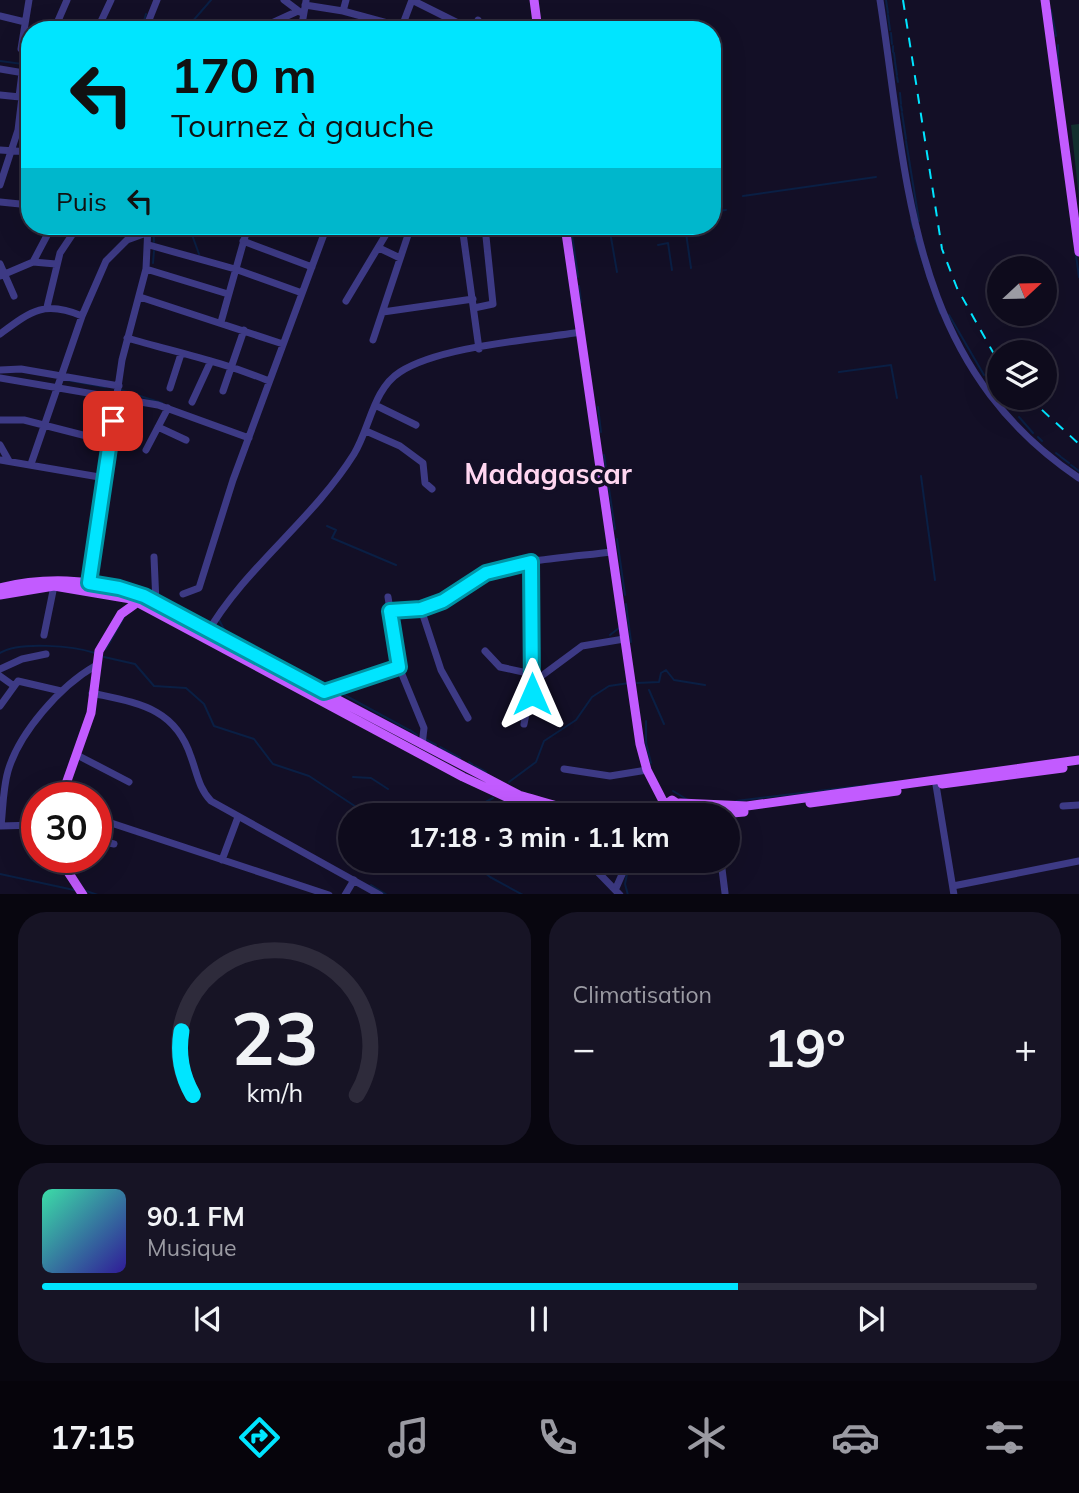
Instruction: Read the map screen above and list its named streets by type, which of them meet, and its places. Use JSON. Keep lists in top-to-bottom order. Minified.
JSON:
{"districts":["Madagascar"],"north":"right","page":{"turn":["170 m","Tournez à gauche"],"then":"Puis","limit":"30","trip":"17:18 · 3 min · 1.1 km","tile":"Climatisation","heat":["−","19°","+"],"song":["90.1 FM","Musique"],"tabs":"17:15","gauge":["23","km/h"]}}
